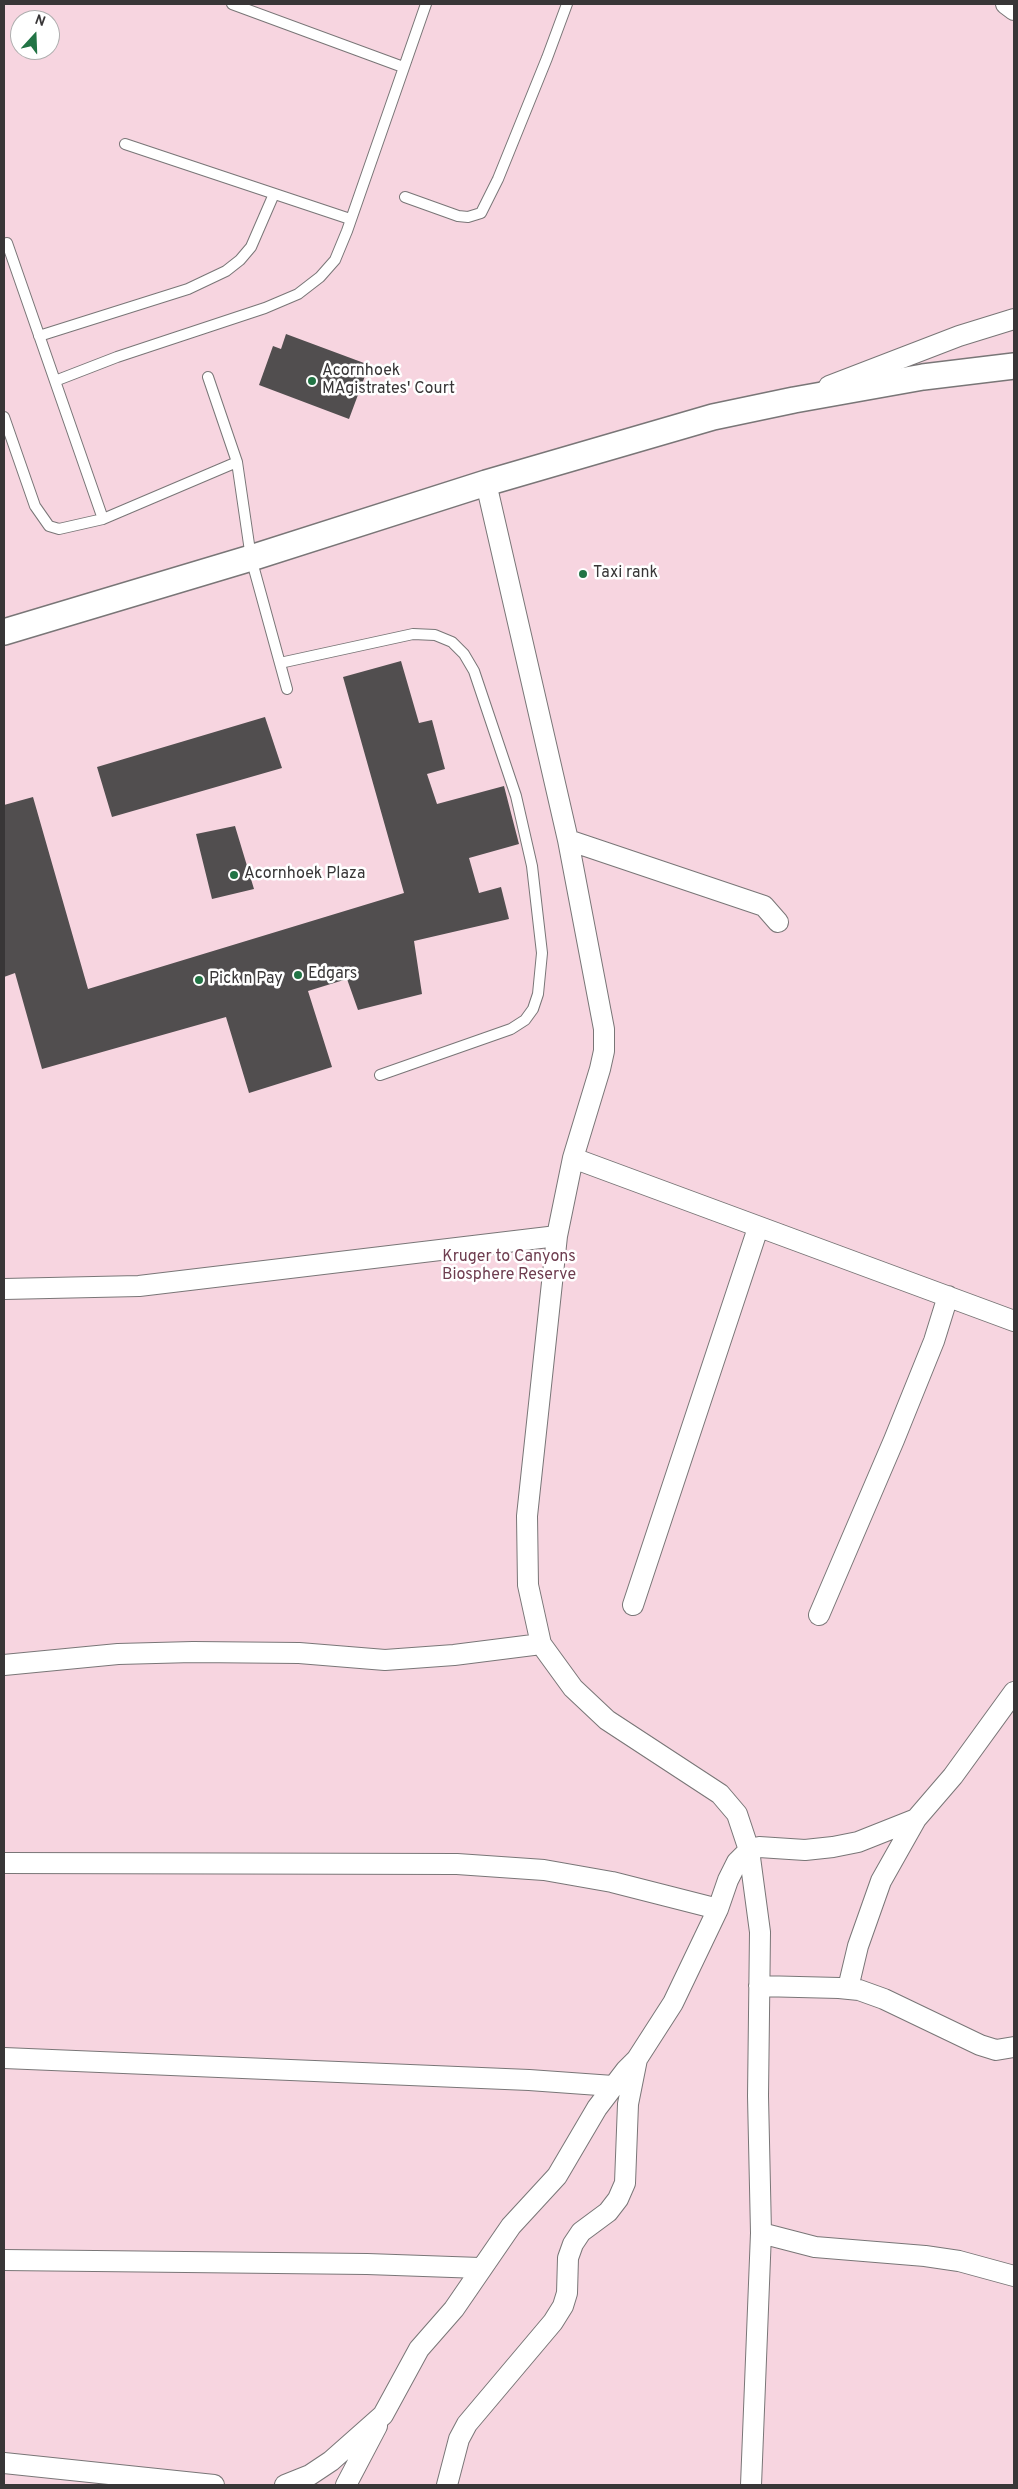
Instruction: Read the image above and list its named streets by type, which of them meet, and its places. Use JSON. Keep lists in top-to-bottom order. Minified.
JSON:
{"parks":["Kruger to Canyons Biosphere Reserve"],"places":["Acornhoek MAgistrates' Court","Taxi rank","Acornhoek Plaza","Edgars","Pick n Pay"],"north":"top"}
